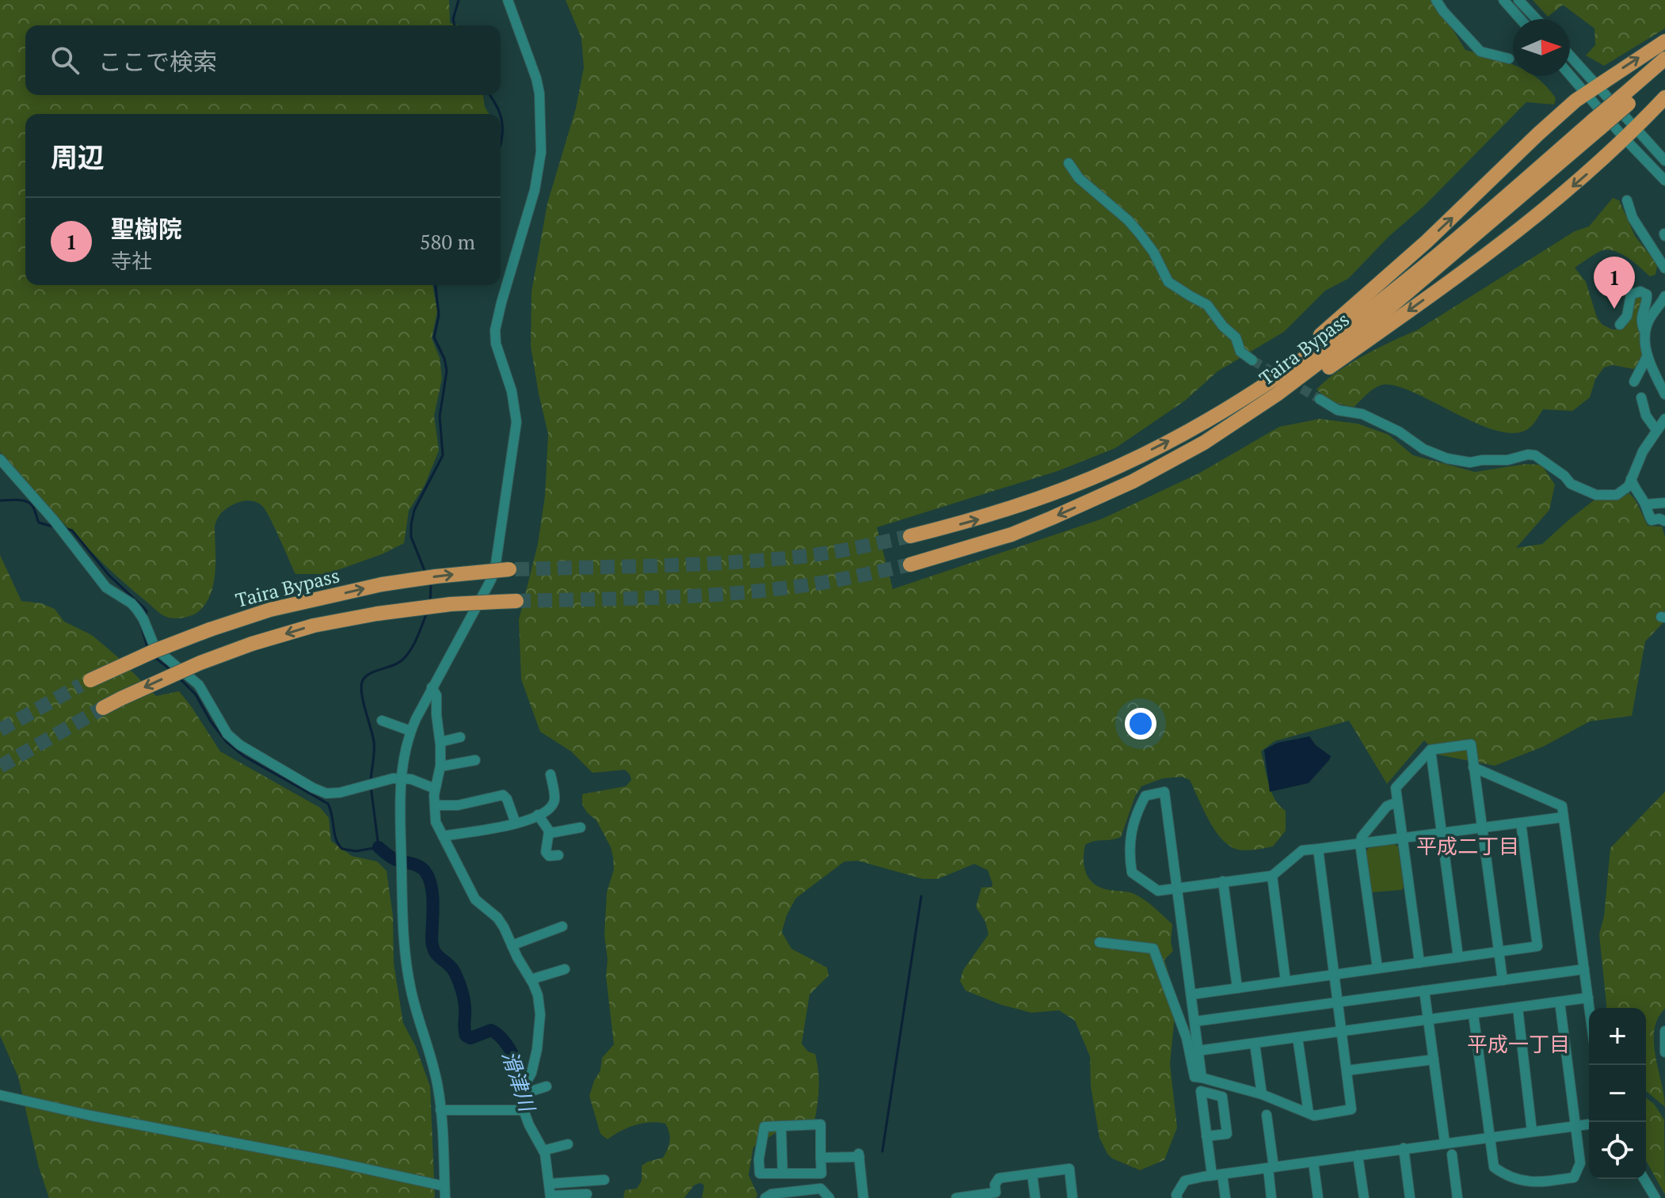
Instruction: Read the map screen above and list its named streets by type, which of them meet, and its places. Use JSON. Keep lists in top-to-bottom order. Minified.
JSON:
{"streets":{"highway":["Taira Bypass"]},"districts":["平成二丁目","平成一丁目"],"water":["滑津川"],"north":"right","page":{"search":"ここで検索","heading":"周辺","list":[{"mark":"1","name":"聖樹院","note":"寺社","value":"580 m"}],"pins":"1","map_buttons":["+","−"]}}
